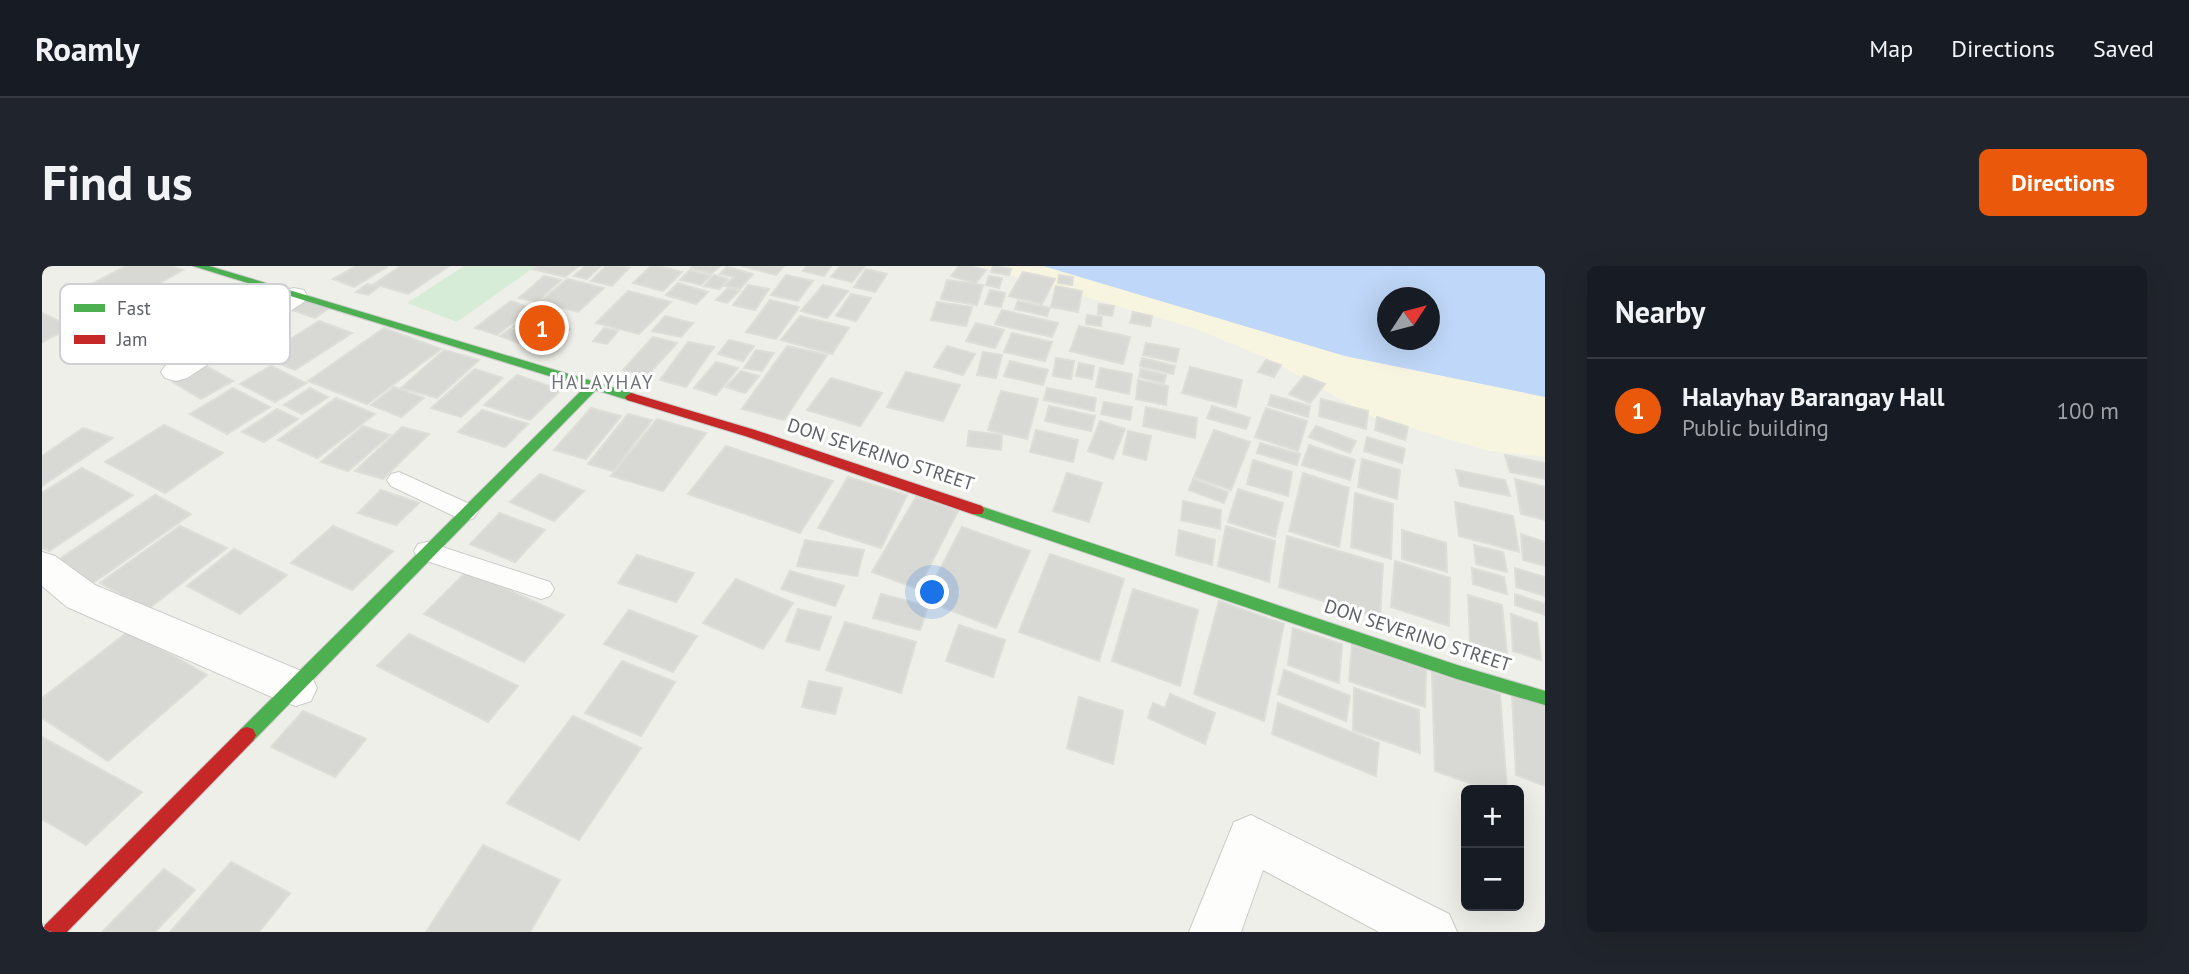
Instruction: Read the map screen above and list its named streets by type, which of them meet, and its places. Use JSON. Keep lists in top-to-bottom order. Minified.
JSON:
{"streets":{"street":["DON SEVERINO STREET"]},"districts":["HALAYHAY"],"legend":["Fast","Jam"],"north":"top right","page":{"header":"Roamly","nav":["Map","Directions","Saved"],"buttons":"Directions","title":"Find us","heading":"Nearby","pins":"1","list":[{"mark":"1","name":"Halayhay Barangay Hall","note":"Public building","value":"100 m"}],"map_buttons":["+","−"]}}
